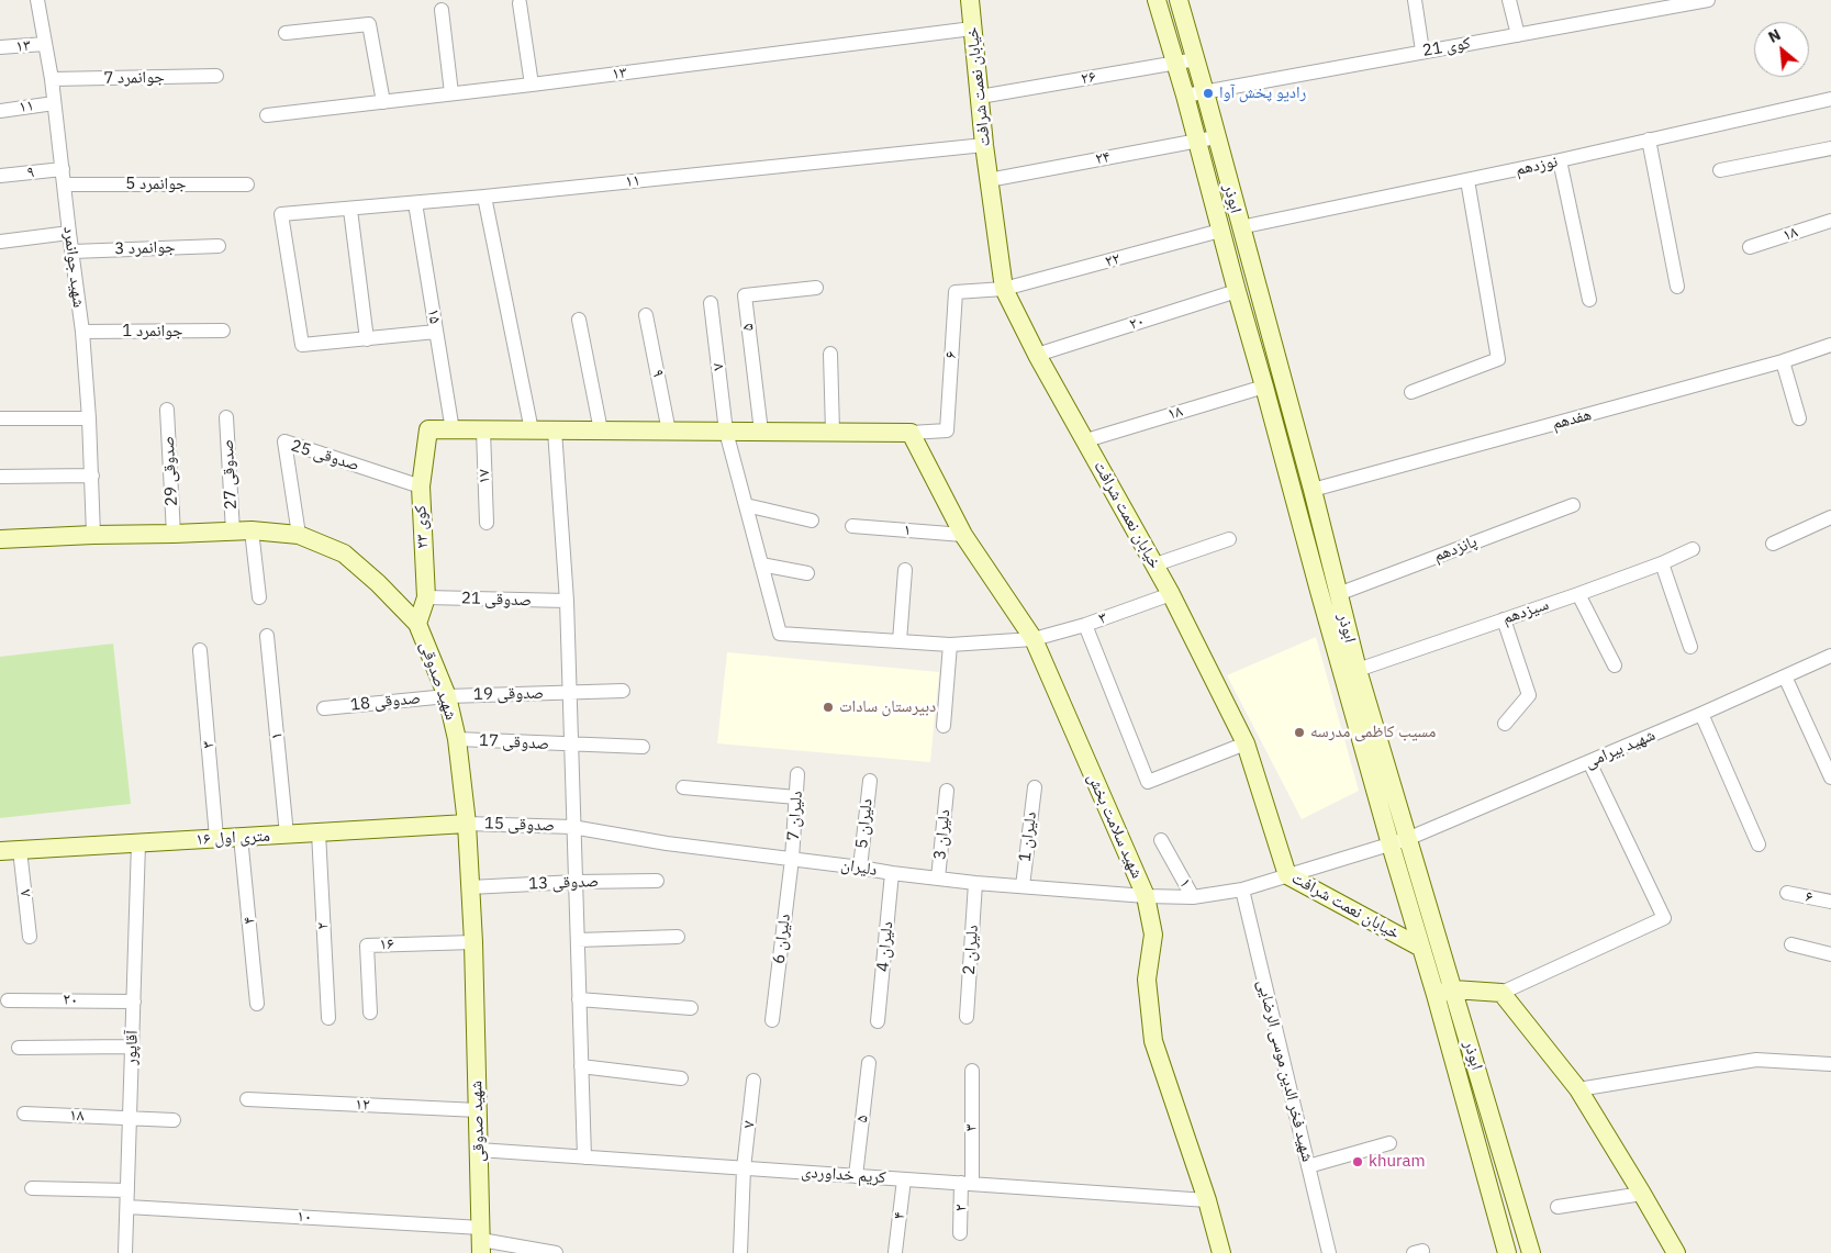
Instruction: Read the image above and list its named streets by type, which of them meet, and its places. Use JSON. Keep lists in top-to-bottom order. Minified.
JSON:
{"streets":{"main road":["خیابان نعمت شرافت","ابوذر","کوی ۲۳","شهید صدوقی","شهید سلامت بخش","۱۶ متری اول"],"street":["۱۳","کوی 21","جوانمرد 7","۲۶","۱۱","۲۴","نوزدهم","۹","جوانمرد 5","۱۸","جوانمرد 3","۲۲","شهید جوانمرد","۱۵","۲۰","۵","جوانمرد 1","۶","۷","هفدهم","صدوقی 25","صدوقی 29","صدوقی 27","۱۷","۱","پانزدهم","صدوقی 21","سیزدهم","۳","صدوقی 19","صدوقی 18","صدوقی 17","شهید بیرامی","دلیران 7","دلیران 5","صدوقی 15","دلیران 3","دلیران 1","دلیران","صدوقی 13","۸","۴","۲","دلیران 6","۱۶","دلیران 4","دلیران 2","آقاپور","شهید فخر الدین موسی الرضایی","۱۲","کریم خداوردی","۱۰"]},"crossings":[["۱۳","خیابان نعمت شرافت"],["۱۳","شهید جوانمرد"],["کوی 21","ابوذر"],["جوانمرد 7","شهید جوانمرد"],["۲۶","خیابان نعمت شرافت"],["۲۶","ابوذر"],["خیابان نعمت شرافت","۱۱"],["خیابان نعمت شرافت","۲۴"],["خیابان نعمت شرافت","ابوذر"],["خیابان نعمت شرافت","۱۸"],["خیابان نعمت شرافت","۲۲"],["خیابان نعمت شرافت","۲۰"],["خیابان نعمت شرافت","۶"],["خیابان نعمت شرافت","۳"],["خیابان نعمت شرافت","شهید بیرامی"],["خیابان نعمت شرافت","دلیران"],["۱۱","شهید جوانمرد"],["۱۱","۱۵"],["۲۴","ابوذر"],["نوزدهم","ابوذر"],["۹","شهید جوانمرد"],["جوانمرد 5","شهید جوانمرد"],["ابوذر","۱۸"],["ابوذر","۲۲"],["ابوذر","۲۰"],["ابوذر","هفدهم"],["ابوذر","پانزدهم"],["ابوذر","سیزدهم"],["ابوذر","شهید بیرامی"],["۱۸","آقاپور"],["جوانمرد 3","شهید جوانمرد"],["۲۲","۶"],["شهید جوانمرد","جوانمرد 1"],["شهید جوانمرد","شهید صدوقی"],["۱۵","کوی ۲۳"],["۲۰","آقاپور"],["۵","کریم خداوردی"],["۶","شهید سلامت بخش"],["۷","۳"],["۷","کریم خداوردی"],["صدوقی 25","کوی ۲۳"],["صدوقی 25","شهید صدوقی"],["صدوقی 29","شهید صدوقی"],["صدوقی 27","شهید صدوقی"],["کوی ۲۳","صدوقی 21"],["کوی ۲۳","شهید صدوقی"],["۱","شهید سلامت بخش"],["۱","۱۶ متری اول"],["۱","دلیران"],["۳","شهید سلامت بخش"],["۳","۱۶ متری اول"],["۳","۲"],["۳","کریم خداوردی"],["شهید صدوقی","صدوقی 19"],["شهید صدوقی","صدوقی 18"],["شهید صدوقی","صدوقی 17"],["شهید صدوقی","صدوقی 15"],["شهید صدوقی","۱۶ متری اول"],["شهید صدوقی","صدوقی 13"],["شهید صدوقی","۱۶"],["شهید صدوقی","۱۲"],["شهید صدوقی","کریم خداوردی"],["شهید صدوقی","۱۰"],["صدوقی 19","صدوقی 18"],["شهید بیرامی","دلیران"],["دلیران 7","دلیران"],["دلیران 7","دلیران 6"],["دلیران 5","دلیران"],["صدوقی 15","۱۶ متری اول"],["صدوقی 15","دلیران"],["شهید سلامت بخش","دلیران"],["شهید سلامت بخش","کریم خداوردی"],["دلیران 3","دلیران"],["دلیران 1","دلیران"],["۱۶ متری اول","۸"],["۱۶ متری اول","۴"],["۱۶ متری اول","۲"],["۱۶ متری اول","آقاپور"],["دلیران","دلیران 6"],["دلیران","دلیران 4"],["دلیران","دلیران 2"],["دلیران","شهید فخر الدین موسی الرضایی"],["۴","کریم خداوردی"],["۲","کریم خداوردی"],["آقاپور","۱۰"]],"places":["رادیو پخش آوا","دبیرستان سادات","مسیب کاظمی مدرسه","khuram"],"north":"top left"}
